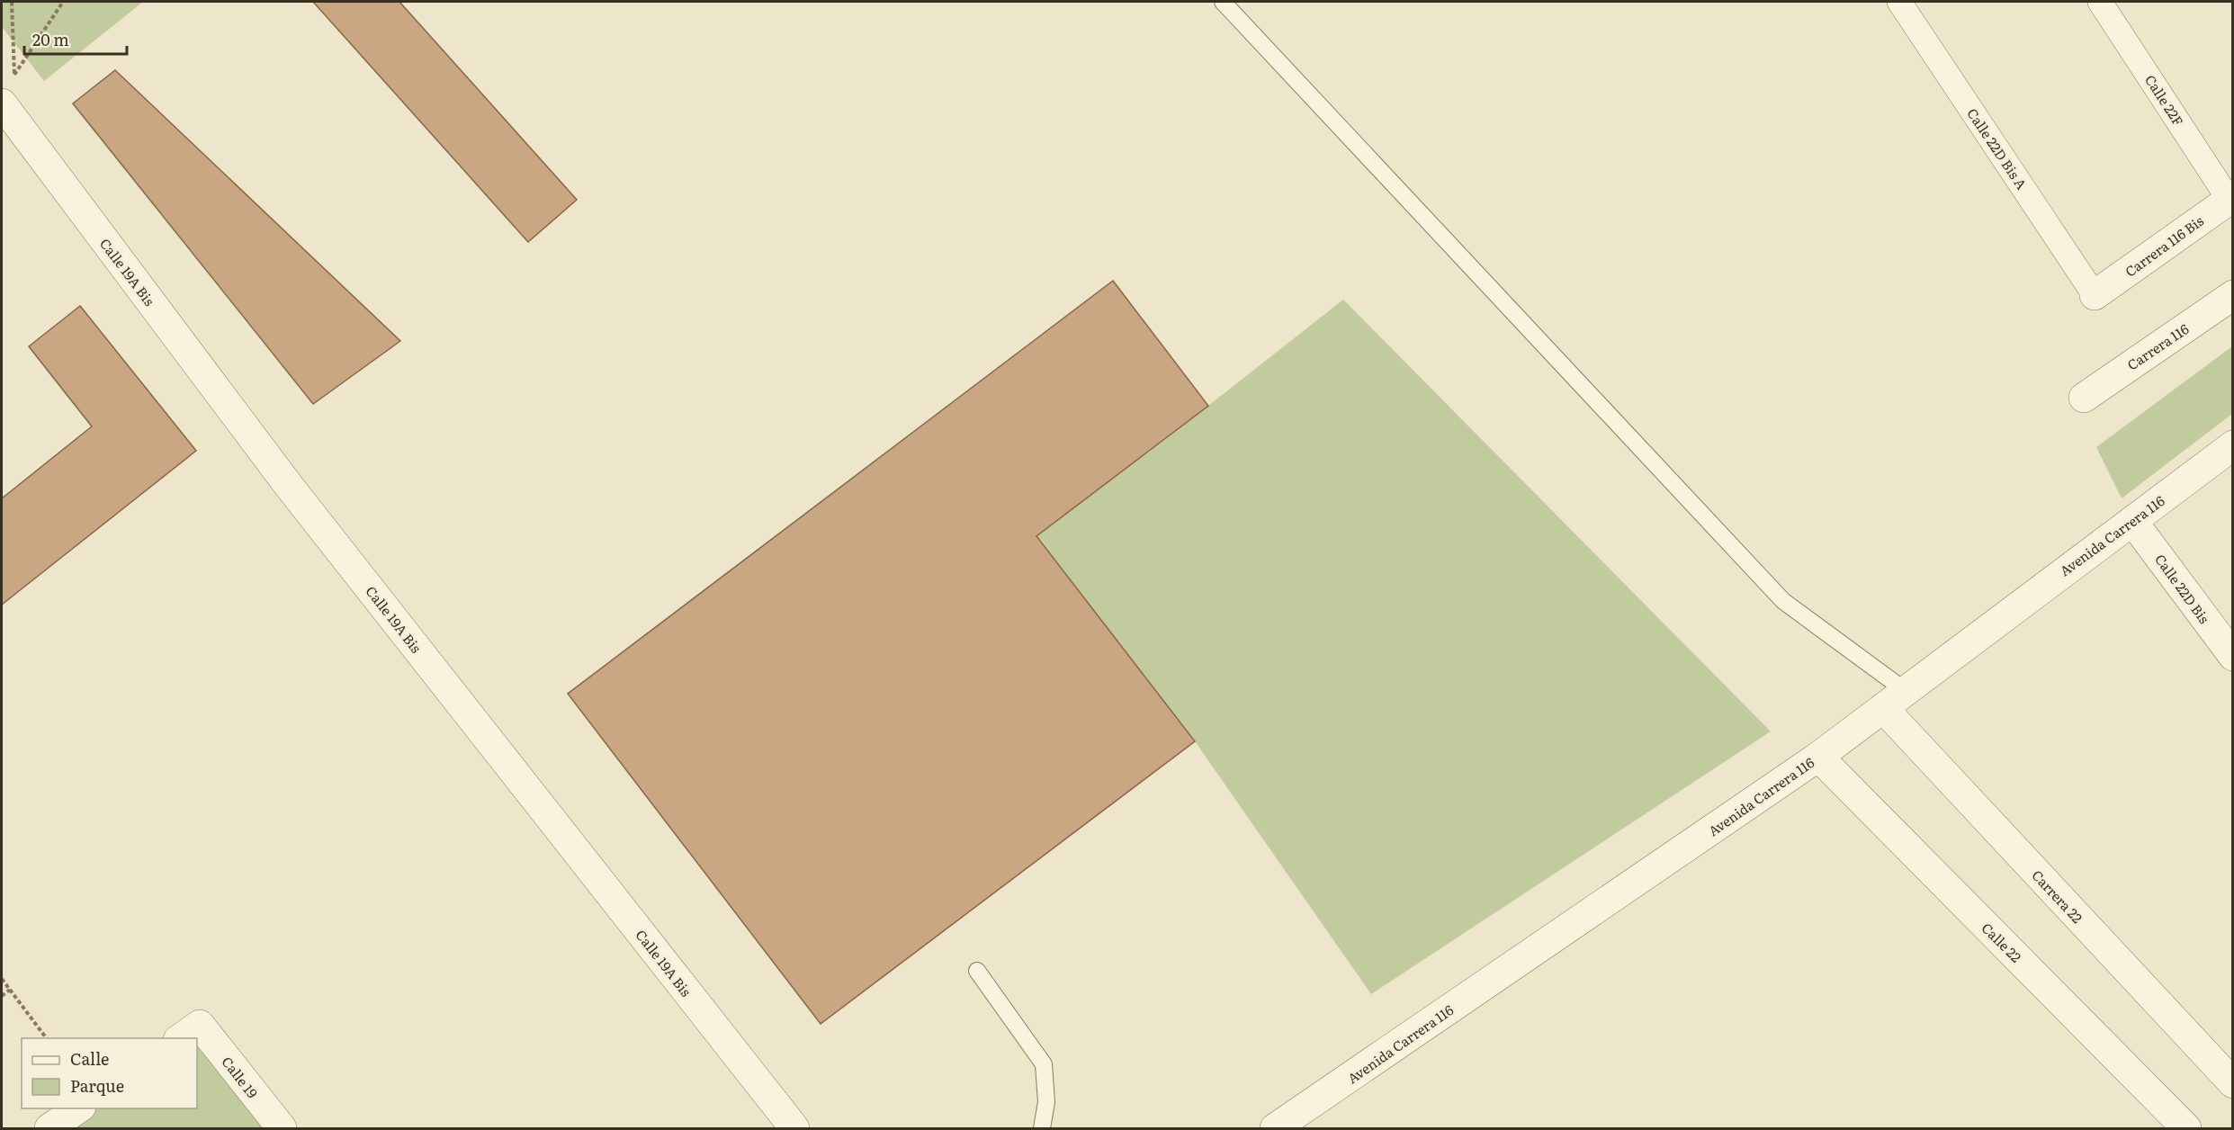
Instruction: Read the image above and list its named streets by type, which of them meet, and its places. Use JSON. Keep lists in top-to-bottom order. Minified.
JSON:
{"streets":{"street":["Calle 22F","Calle 22D Bis A","Carrera 116 Bis","Calle 19A Bis","Carrera 116","Avenida Carrera 116","Calle 22D Bis","Carrera 22","Calle 22","Calle 19"]},"crossings":[["Calle 22F","Carrera 116 Bis"],["Calle 22D Bis A","Carrera 116 Bis"],["Avenida Carrera 116","Calle 22D Bis"],["Avenida Carrera 116","Carrera 22"],["Avenida Carrera 116","Calle 22"]],"legend":["Calle","Parque"],"scale_bar":"20 m"}
